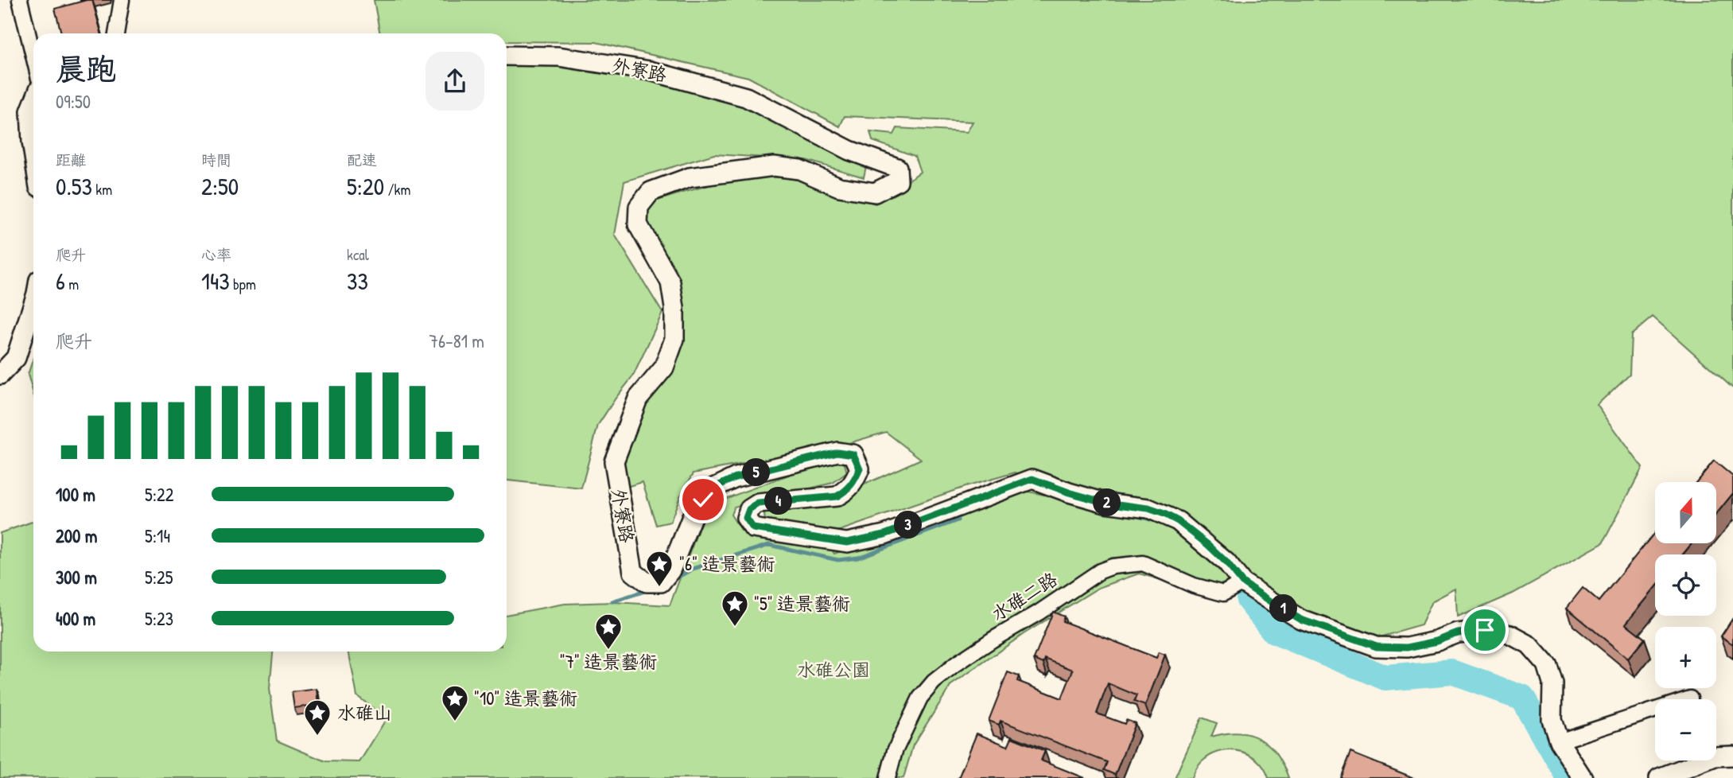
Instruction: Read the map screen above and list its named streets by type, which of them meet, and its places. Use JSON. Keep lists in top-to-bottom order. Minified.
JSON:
{"streets":{"street":["外寮路","水碓二路"]},"crossings":[["外寮路","水碓二路"]],"parks":["水碓公園"],"places":{"place":["\"6\" 造景藝術","\"5\" 造景藝術","\"7\" 造景藝術","\"10\" 造景藝術","水碓山"]},"north":"top","page":{"heading":["晨跑","09:50"],"stats":[["距離","0.53 km"],["時間","2:50"],["配速","5:20 /km"],["爬升","6 m"],["心率","143 bpm"],["kcal","33"]],"chart":["爬升","76–81 m"],"pins":["5","4","2","3","1"],"list":[{"name":"100 m","note":"5:22"},{"name":"200 m","note":"5:14"},{"name":"300 m","note":"5:25"},{"name":"400 m","note":"5:23"}],"map_buttons":["+","−"]}}
